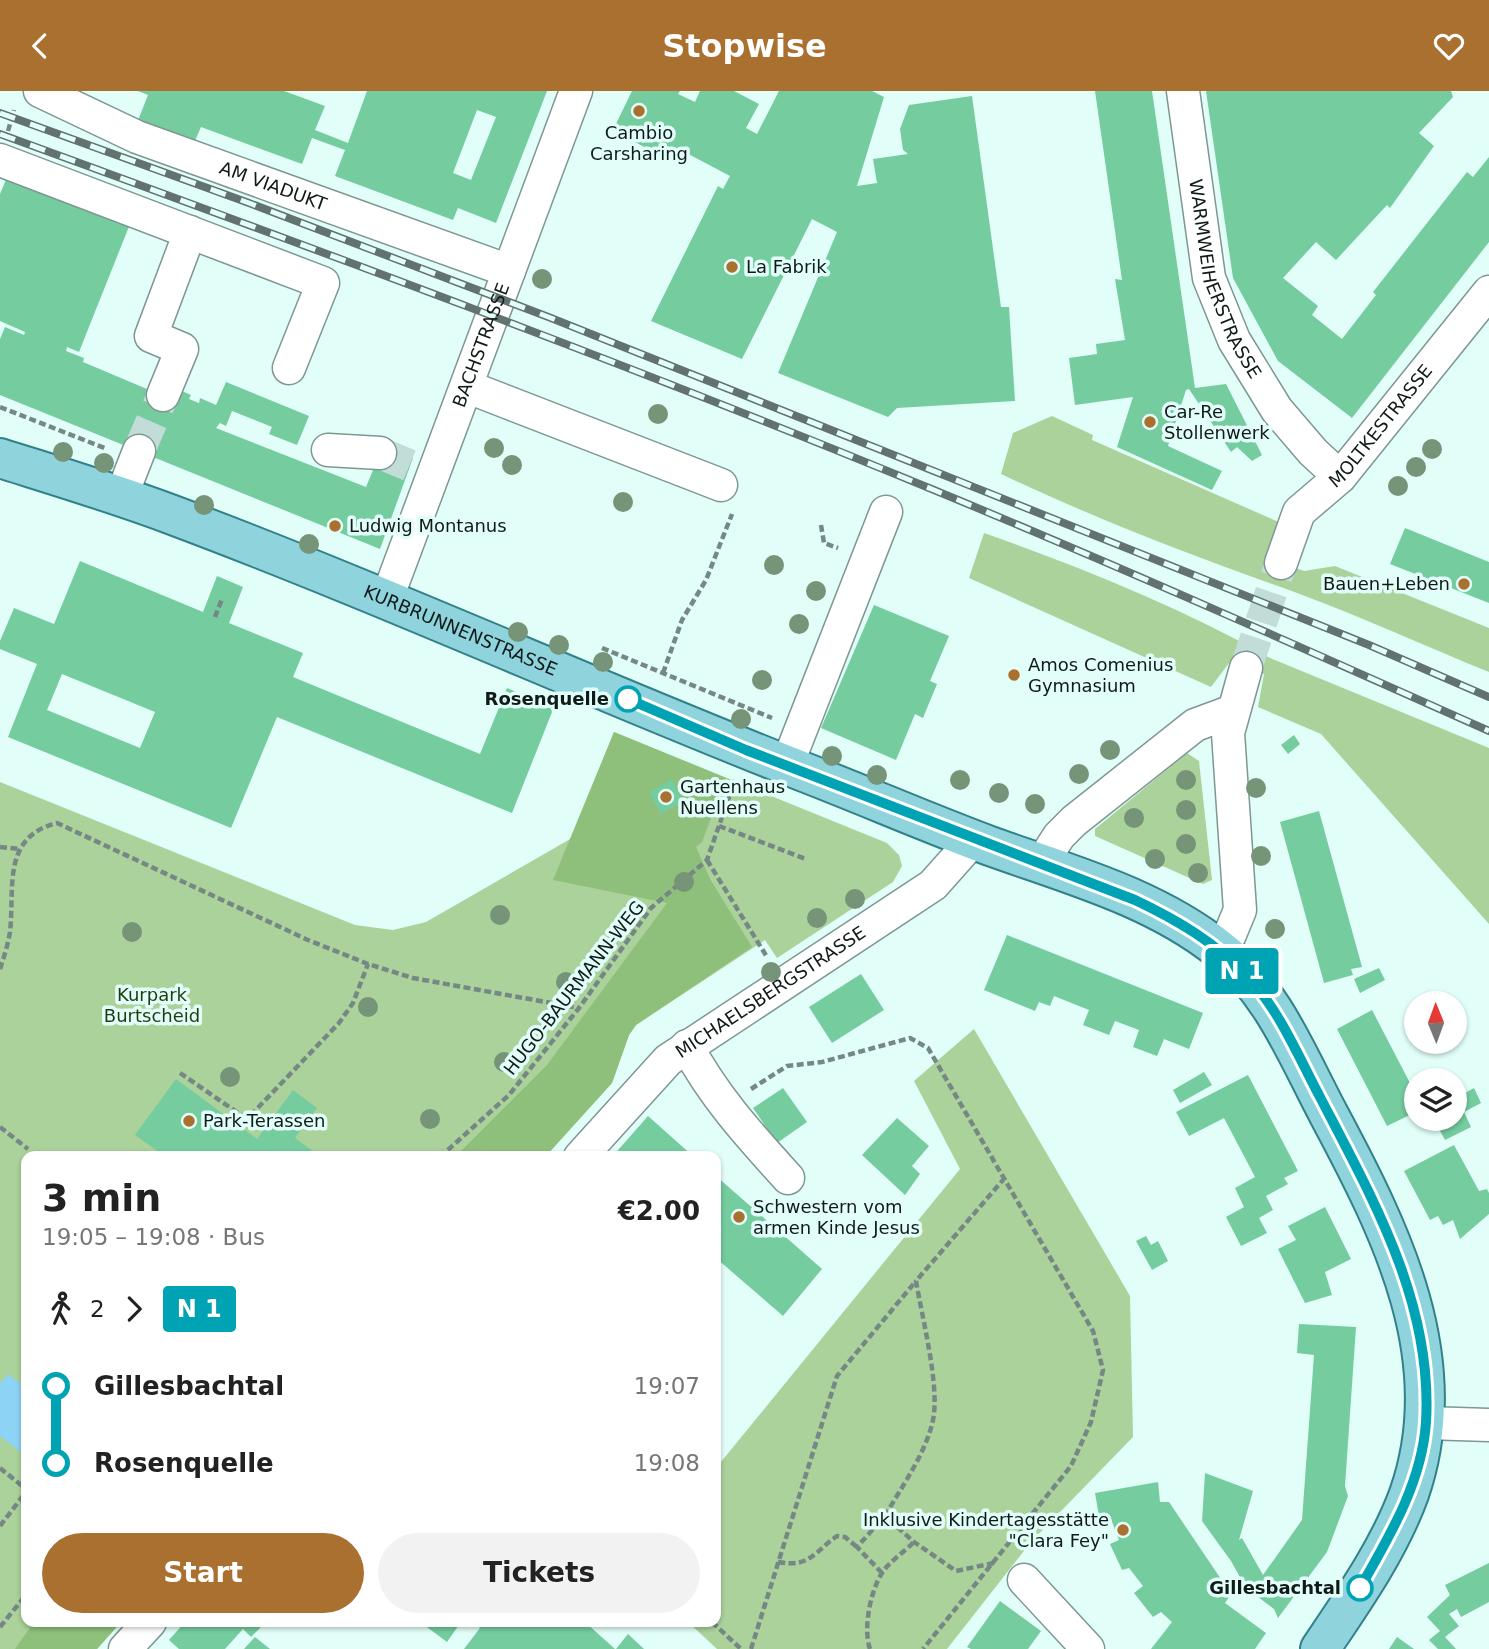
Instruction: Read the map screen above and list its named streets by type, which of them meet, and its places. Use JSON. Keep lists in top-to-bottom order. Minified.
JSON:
{"streets":{"main road":["KURBRUNNENSTRASSE"],"street":["AM VIADUKT","WARMWEIHERSTRASSE","BACHSTRASSE","MOLTKESTRASSE","MICHAELSBERGSTRASSE"],"path":["HUGO-BAURMANN-WEG"]},"crossings":[["AM VIADUKT","BACHSTRASSE"],["WARMWEIHERSTRASSE","MOLTKESTRASSE"],["BACHSTRASSE","KURBRUNNENSTRASSE"],["KURBRUNNENSTRASSE","HUGO-BAURMANN-WEG"],["KURBRUNNENSTRASSE","MICHAELSBERGSTRASSE"]],"parks":["Kurpark Burtscheid"],"places":["Cambio Carsharing","La Fabrik","Car-Re Stollenwerk","Ludwig Montanus","Bauen+Leben","Amos Comenius Gymnasium","Rosenquelle","Gartenhaus Nuellens","Park-Terassen","Schwestern vom armen Kinde Jesus","Inklusive Kindertagesstätte \"Clara Fey\"","Gillesbachtal"],"north":"top","page":{"header":"Stopwise","on_map":"N 1","heading":["3 min","19:05 – 19:08 · Bus","€2.00"],"legs":["2","N 1"],"list":[{"name":"Gillesbachtal","value":"19:07"},{"name":"Rosenquelle","value":"19:08"}],"buttons":["Start","Tickets"]}}
